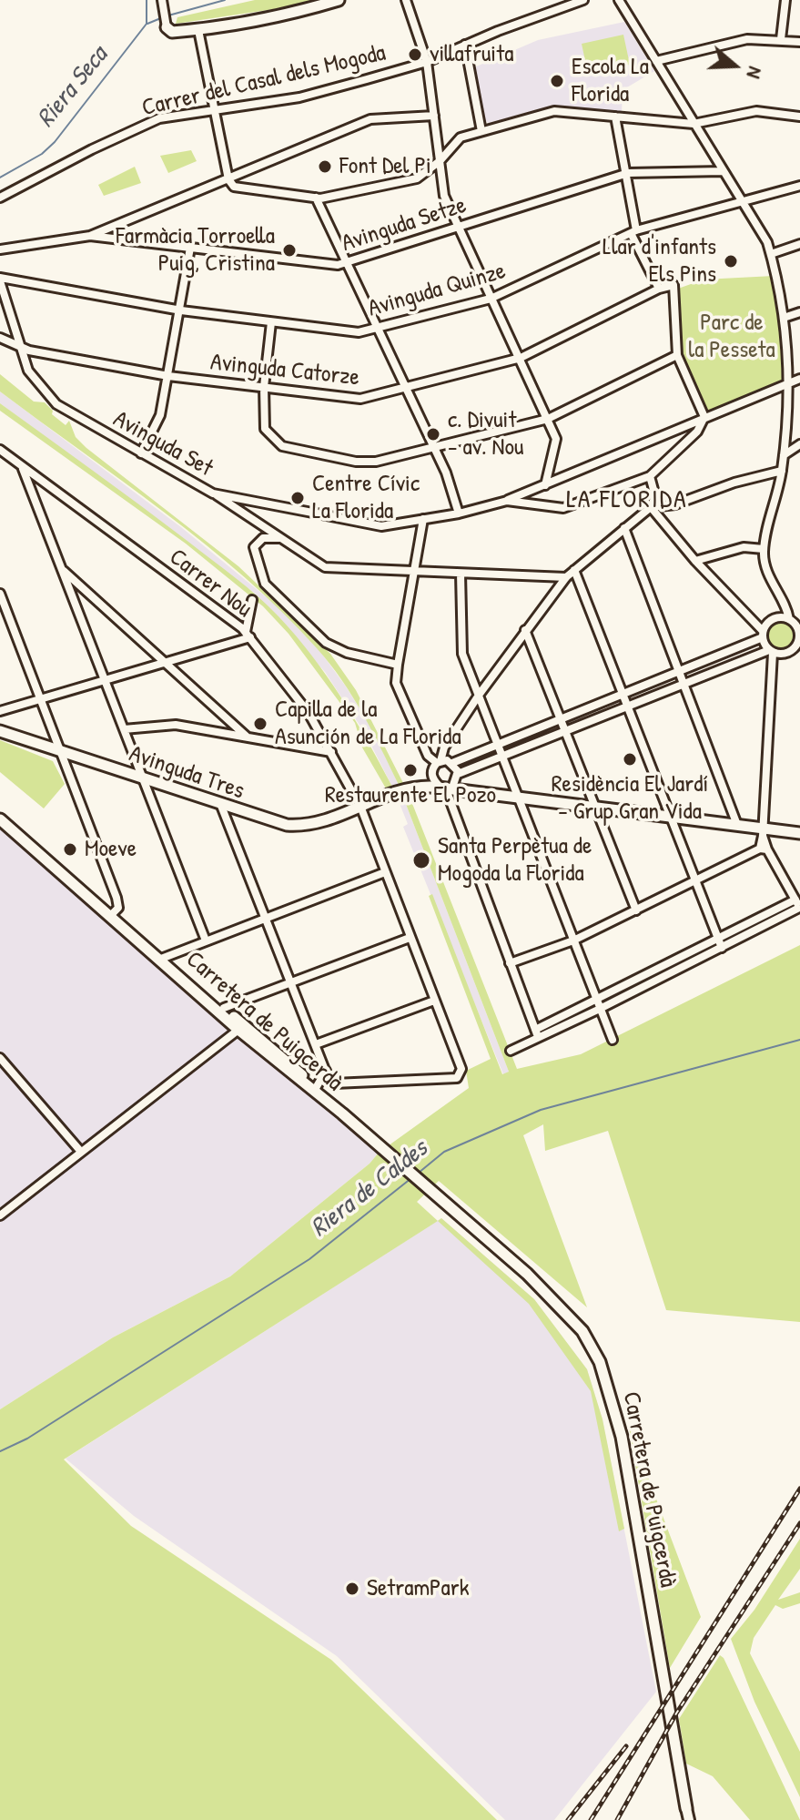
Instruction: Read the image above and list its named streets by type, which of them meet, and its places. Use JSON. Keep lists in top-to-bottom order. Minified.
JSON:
{"streets":{"main road":["Avinguda Tres","Carretera de Puigcerdà"],"street":["Carrer del Casal dels Mogoda","Avinguda Setze","Avinguda Quinze","Avinguda Catorze","Avinguda Set","Carrer Nou"]},"crossings":[["Avinguda Quinze","Avinguda Set"],["Avinguda Catorze","Avinguda Set"],["Carrer Nou","Avinguda Tres"]],"districts":["LA FLORIDA"],"water":["Riera Seca","Riera de Caldes"],"parks":["Parc de la Pesseta"],"places":["villafruita","Escola La Florida","Font Del Pi","Farmàcia Torroella Puig, Cristina","Llar d'infants Els Pins","c. Divuit - av. Nou","Centre Cívic La Florida","Capilla de la Asunción de La Florida","Residència El Jardí - Grup Gran Vida","Restaurente El Pozo","Moeve","Santa Perpètua de Mogoda la Florida","SetramPark"],"north":"right"}
